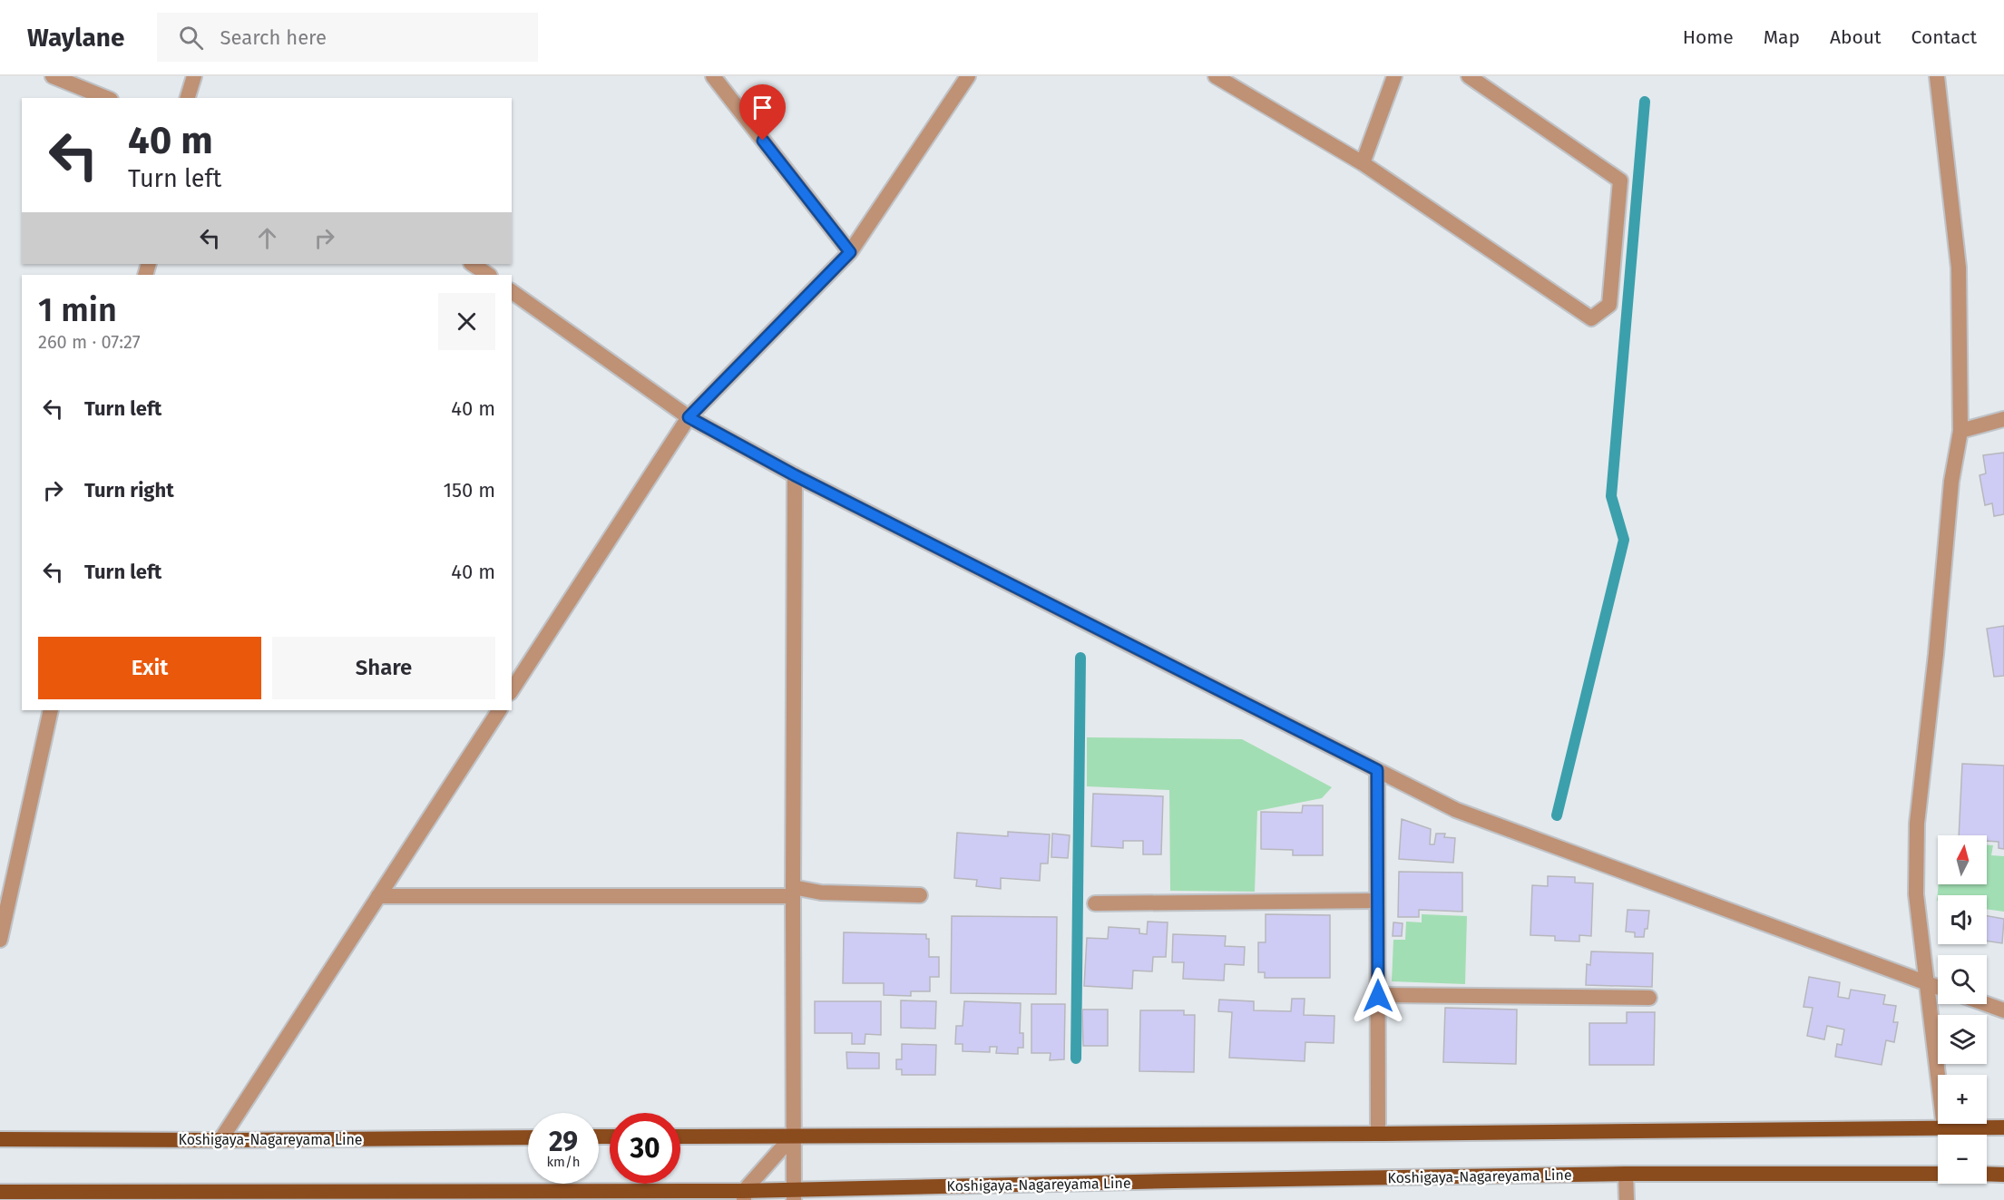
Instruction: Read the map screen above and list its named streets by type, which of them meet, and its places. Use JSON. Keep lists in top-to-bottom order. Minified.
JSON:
{"streets":{"main road":["Koshigaya-Nagareyama Line"]},"north":"top","page":{"header":"Waylane","search":"Search here","nav":["Home","Map","About","Contact"],"turn":["40 m","Turn left"],"heading":["1 min","260 m · 07:27"],"list":[{"name":"Turn left","value":"40 m"},{"name":"Turn right","value":"150 m"},{"name":"Turn left","value":"40 m"}],"buttons":["Exit","Share"],"map_buttons":["+","−"],"speed":"29 km/h","limit":"30"}}
